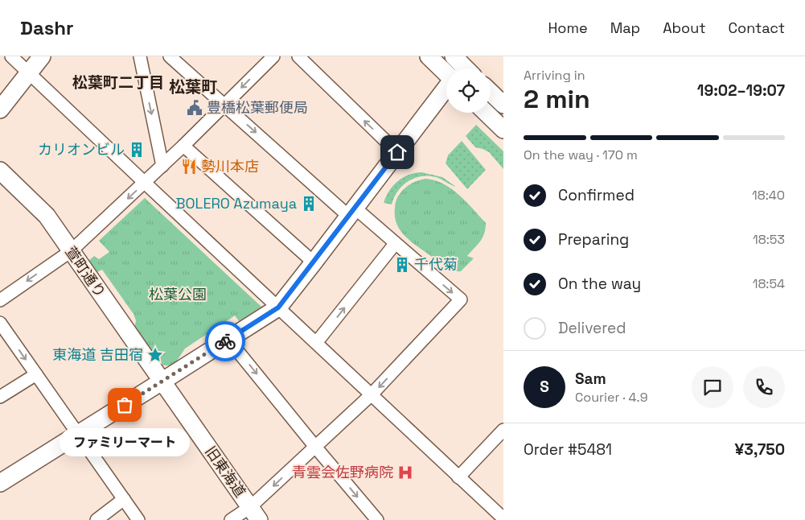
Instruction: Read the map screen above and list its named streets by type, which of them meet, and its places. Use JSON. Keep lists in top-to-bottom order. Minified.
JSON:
{"streets":{"street":["萱町通り","旧東海道"]},"crossings":[["萱町通り","旧東海道"]],"districts":["松葉町二丁目","松葉町"],"parks":["松葉公園"],"places":{"public building":["豊橋松葉郵便局"],"building":["カリオンビル","BOLERO Azumaya","千代菊"],"restaurant":["勢川本店"],"place":["東海道 吉田宿"],"other":["ファミリーマート"],"hospital":["青雲会佐野病院"]},"page":{"header":"Dashr","nav":["Home","Map","About","Contact"],"heading":["2 min","Arriving in","19:02–19:07"],"panel":["Sam","Courier · 4.9","Order #5481","¥3,750"],"bar":"On the way · 170 m","list":[["Confirmed","18:40"],["Preparing","18:53"],["On the way","18:54"],"Delivered"],"round":"S","bubble":"ファミリーマート"}}
